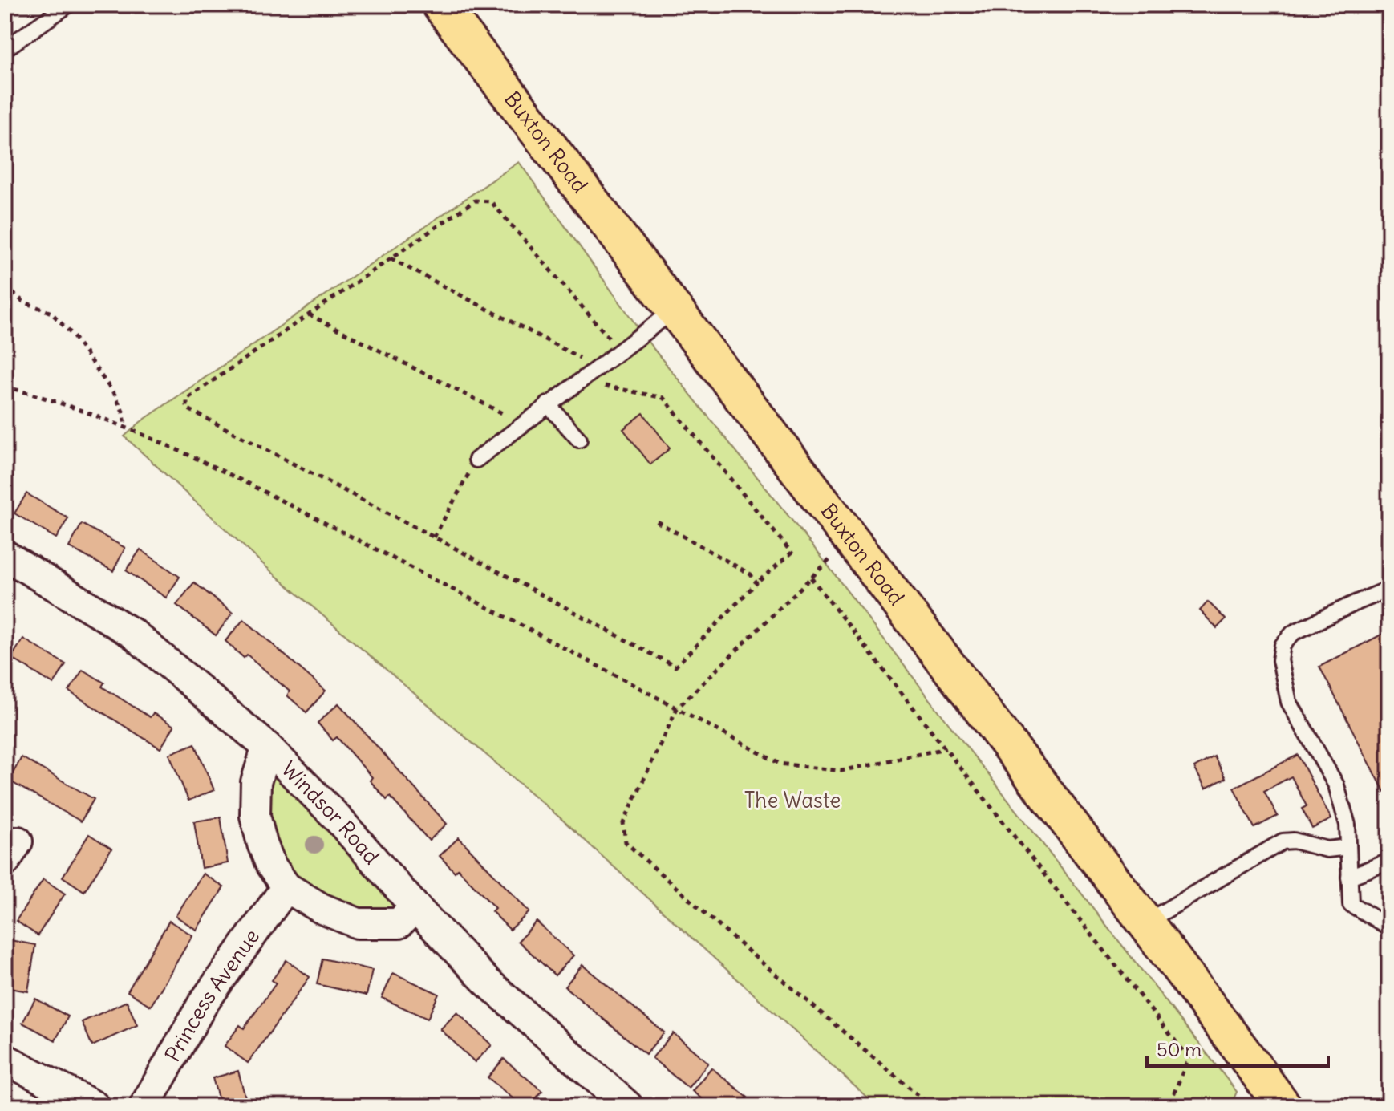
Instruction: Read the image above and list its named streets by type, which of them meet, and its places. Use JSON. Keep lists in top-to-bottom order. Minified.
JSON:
{"streets":{"highway":["Buxton Road"],"street":["Windsor Road","Princess Avenue"]},"parks":["The Waste"],"scale_bar":"50 m"}
